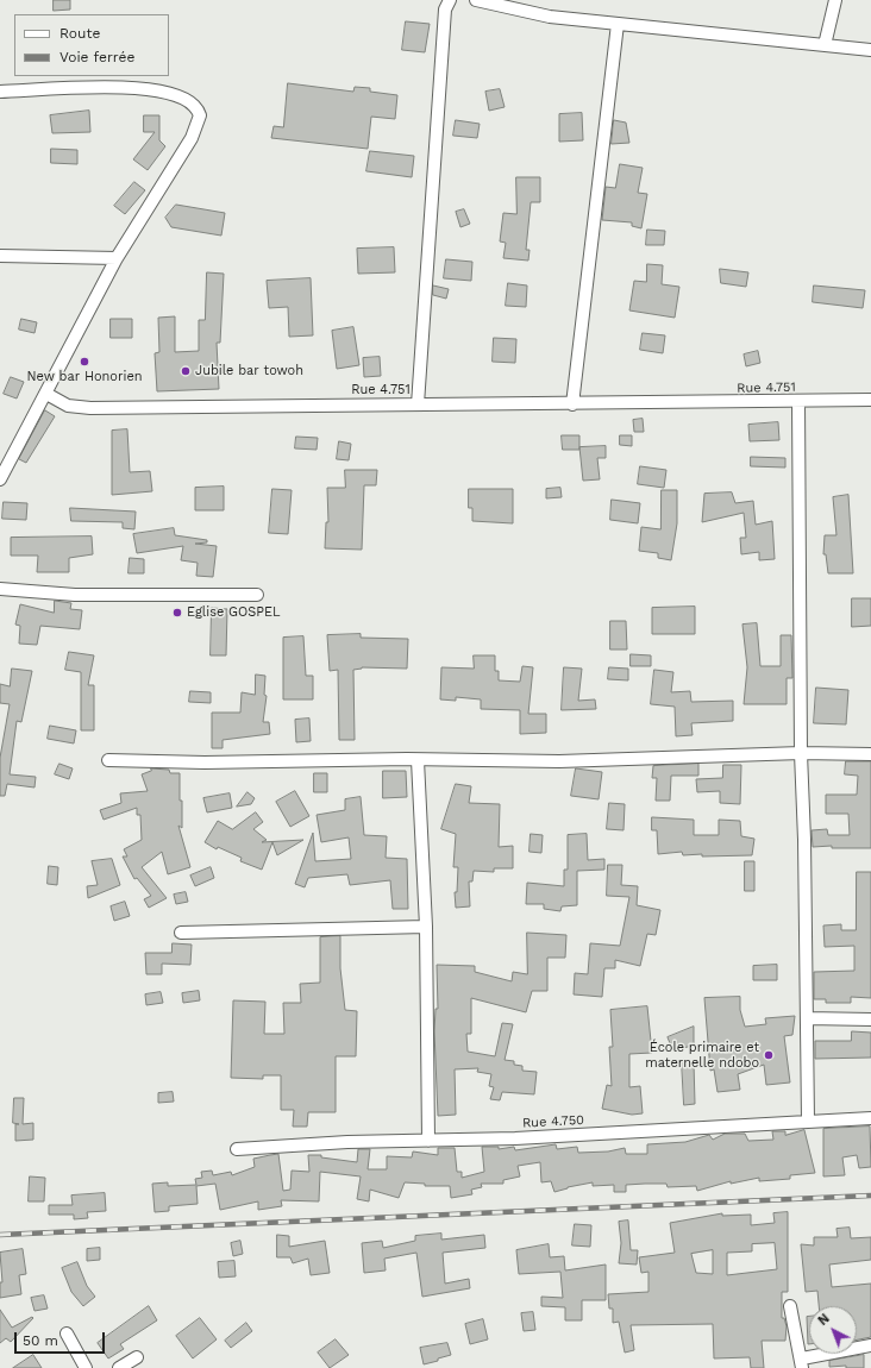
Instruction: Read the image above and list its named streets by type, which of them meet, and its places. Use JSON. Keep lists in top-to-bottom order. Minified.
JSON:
{"streets":{"street":["Rue 4.751","Rue 4.750"]},"places":["New bar Honorien","Jubile bar towoh","Eglise GOSPEL","École primaire et maternelle ndobo"],"legend":["Route","Voie ferrée"],"scale_bar":"50 m","north":"top left"}
